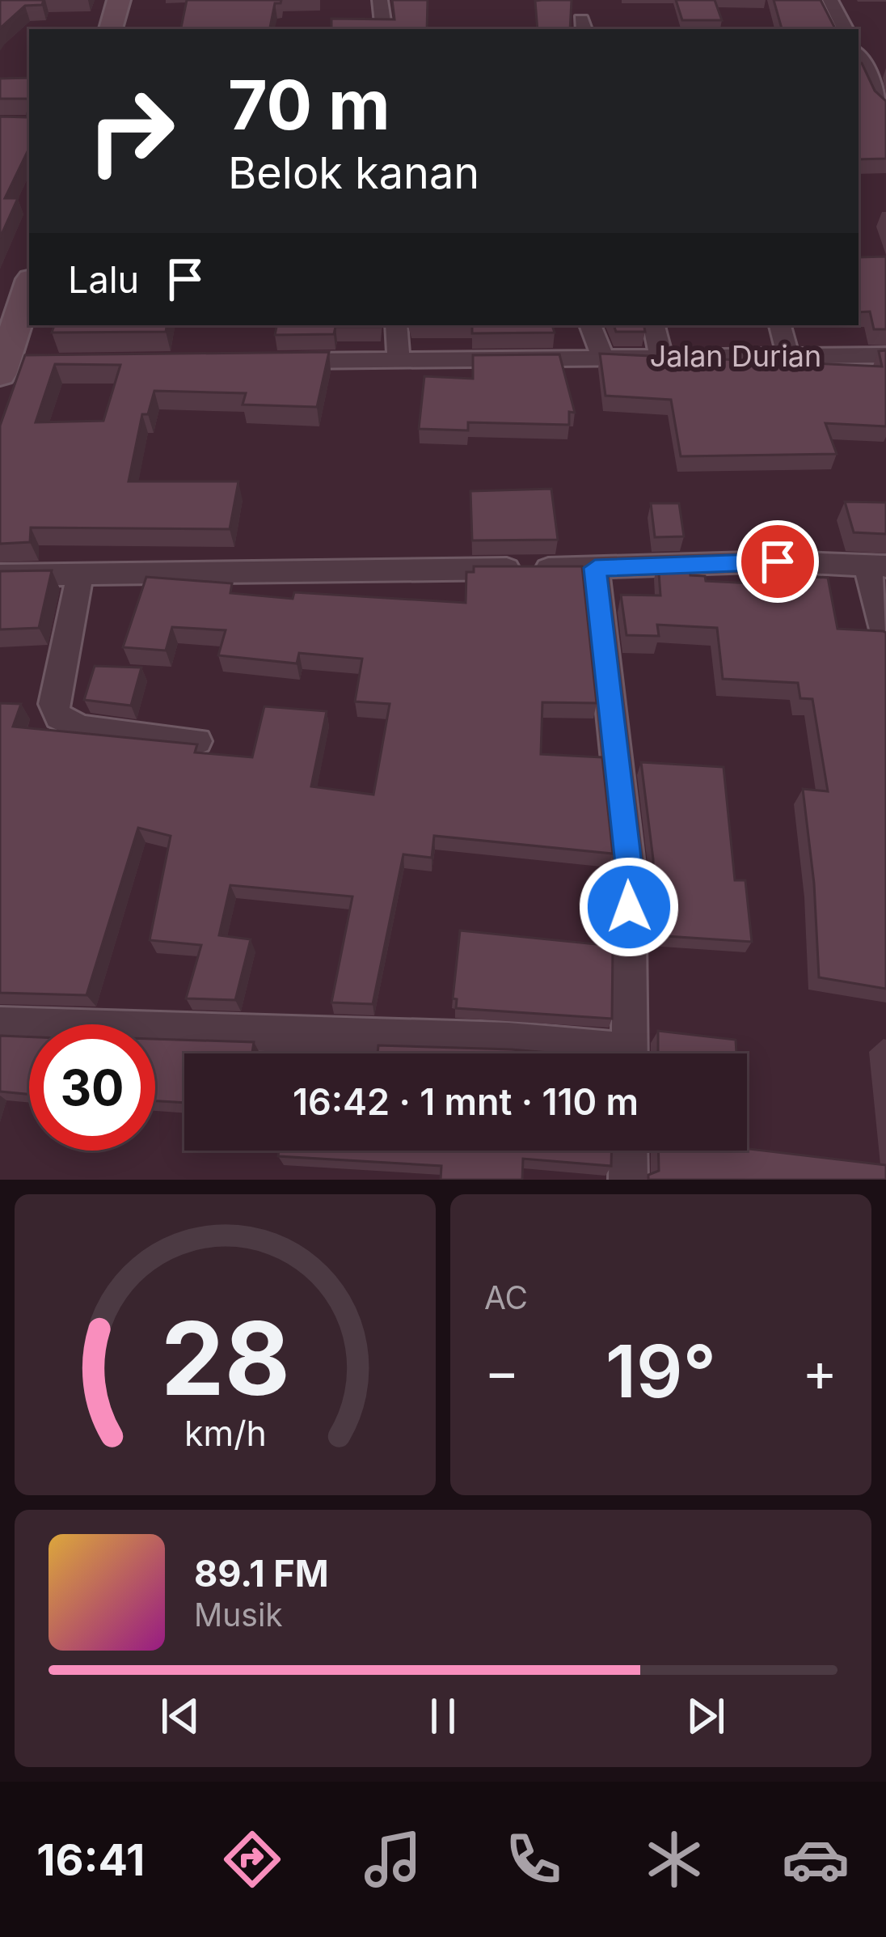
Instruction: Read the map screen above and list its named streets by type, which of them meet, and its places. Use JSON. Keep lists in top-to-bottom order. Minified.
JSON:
{"streets":{"street":["Jalan Durian"]},"page":{"turn":["70 m","Belok kanan"],"then":"Lalu","limit":"30","trip":"16:42 · 1 mnt · 110 m","tile":"AC","heat":["−","19°","+"],"song":["89.1 FM","Musik"],"tabs":"16:41","gauge":["28","km/h"]}}
